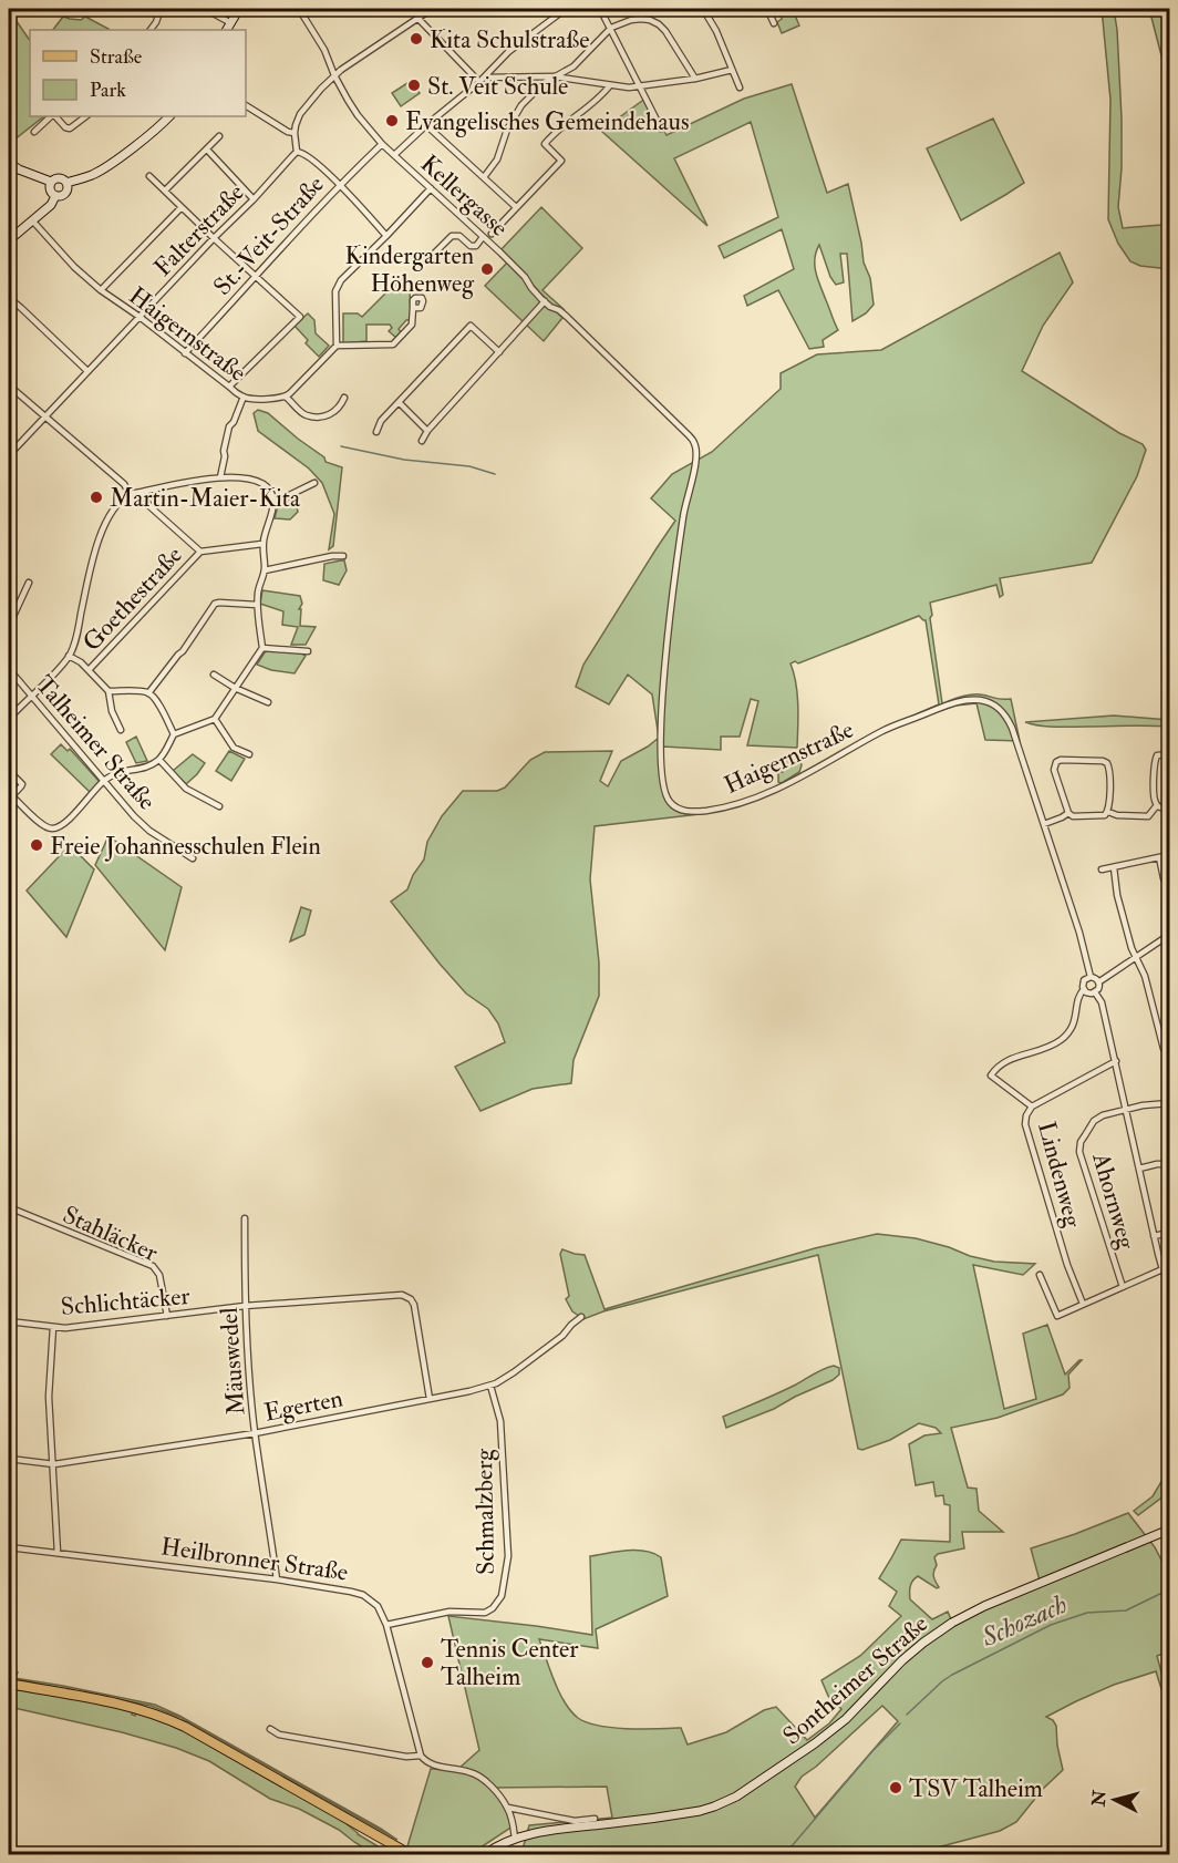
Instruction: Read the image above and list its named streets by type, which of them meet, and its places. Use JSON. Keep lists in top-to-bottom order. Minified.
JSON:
{"streets":{"street":["Kellergasse","Falterstraße","St.-Veit-Straße","Haigernstraße","Goethestraße","Talheimer Straße","Lindenweg","Ahornweg","Stahläcker","Schlichtäcker","Mäuswedel","Egerten","Schmalzberg","Heilbronner Straße","Sontheimer Straße"]},"crossings":[["Kellergasse","St.-Veit-Straße"],["Kellergasse","Haigernstraße"],["Falterstraße","Haigernstraße"],["St.-Veit-Straße","Haigernstraße"],["Stahläcker","Schlichtäcker"],["Schlichtäcker","Mäuswedel"],["Schlichtäcker","Egerten"],["Mäuswedel","Egerten"],["Mäuswedel","Heilbronner Straße"],["Egerten","Schmalzberg"],["Schmalzberg","Heilbronner Straße"]],"water":["Schozach"],"places":["Kita Schulstraße","St. Veit Schule","Evangelisches Gemeindehaus","Kindergarten Höhenweg","Martin-Maier-Kita","Freie Johannesschulen Flein","Tennis Center Talheim","TSV Talheim"],"legend":["Straße","Park"],"north":"left"}
